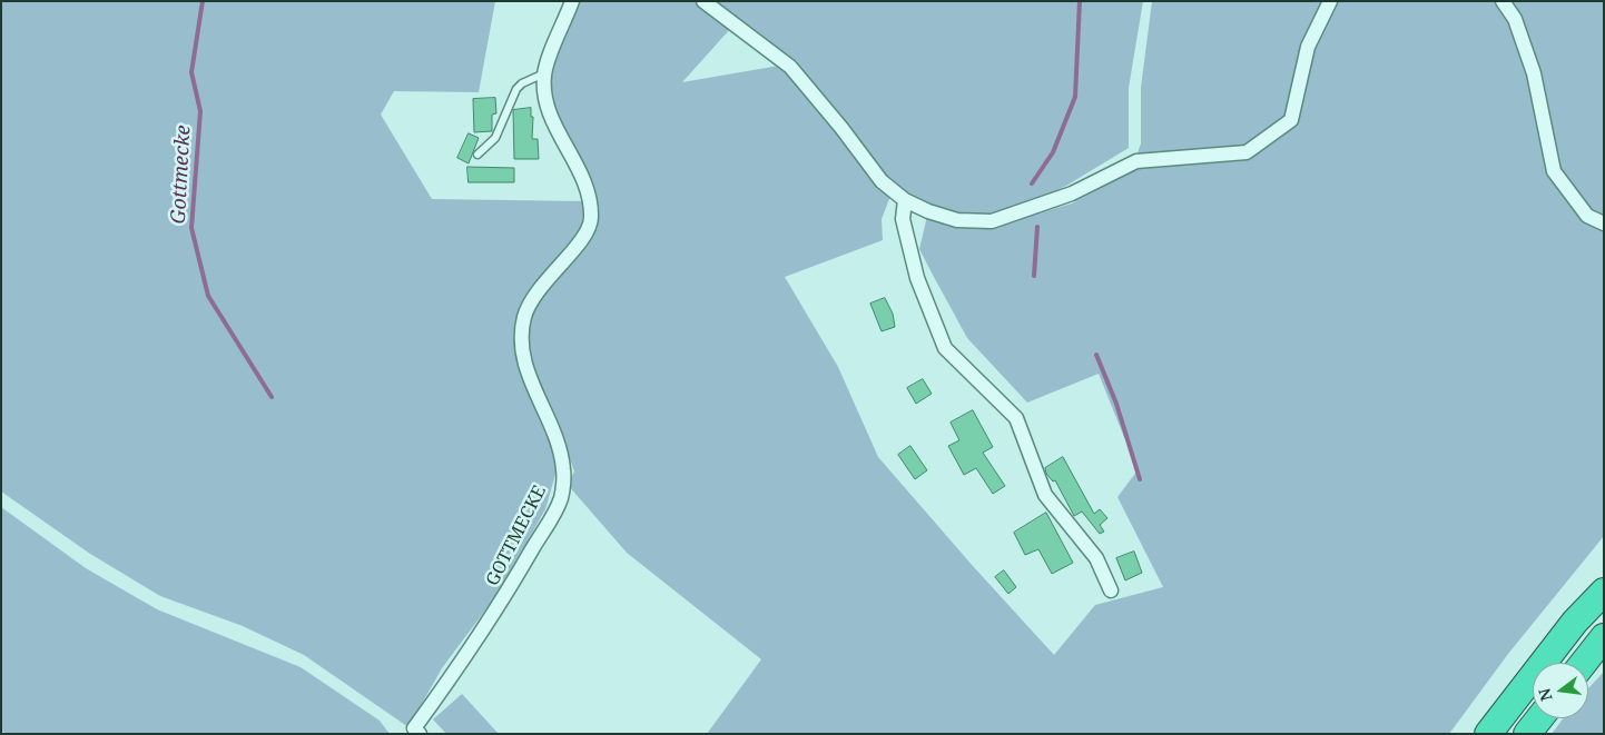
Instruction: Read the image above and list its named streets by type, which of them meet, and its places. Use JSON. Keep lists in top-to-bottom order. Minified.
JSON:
{"streets":{"street":["GOTTMECKE"]},"water":["Gottmecke"],"north":"left"}
